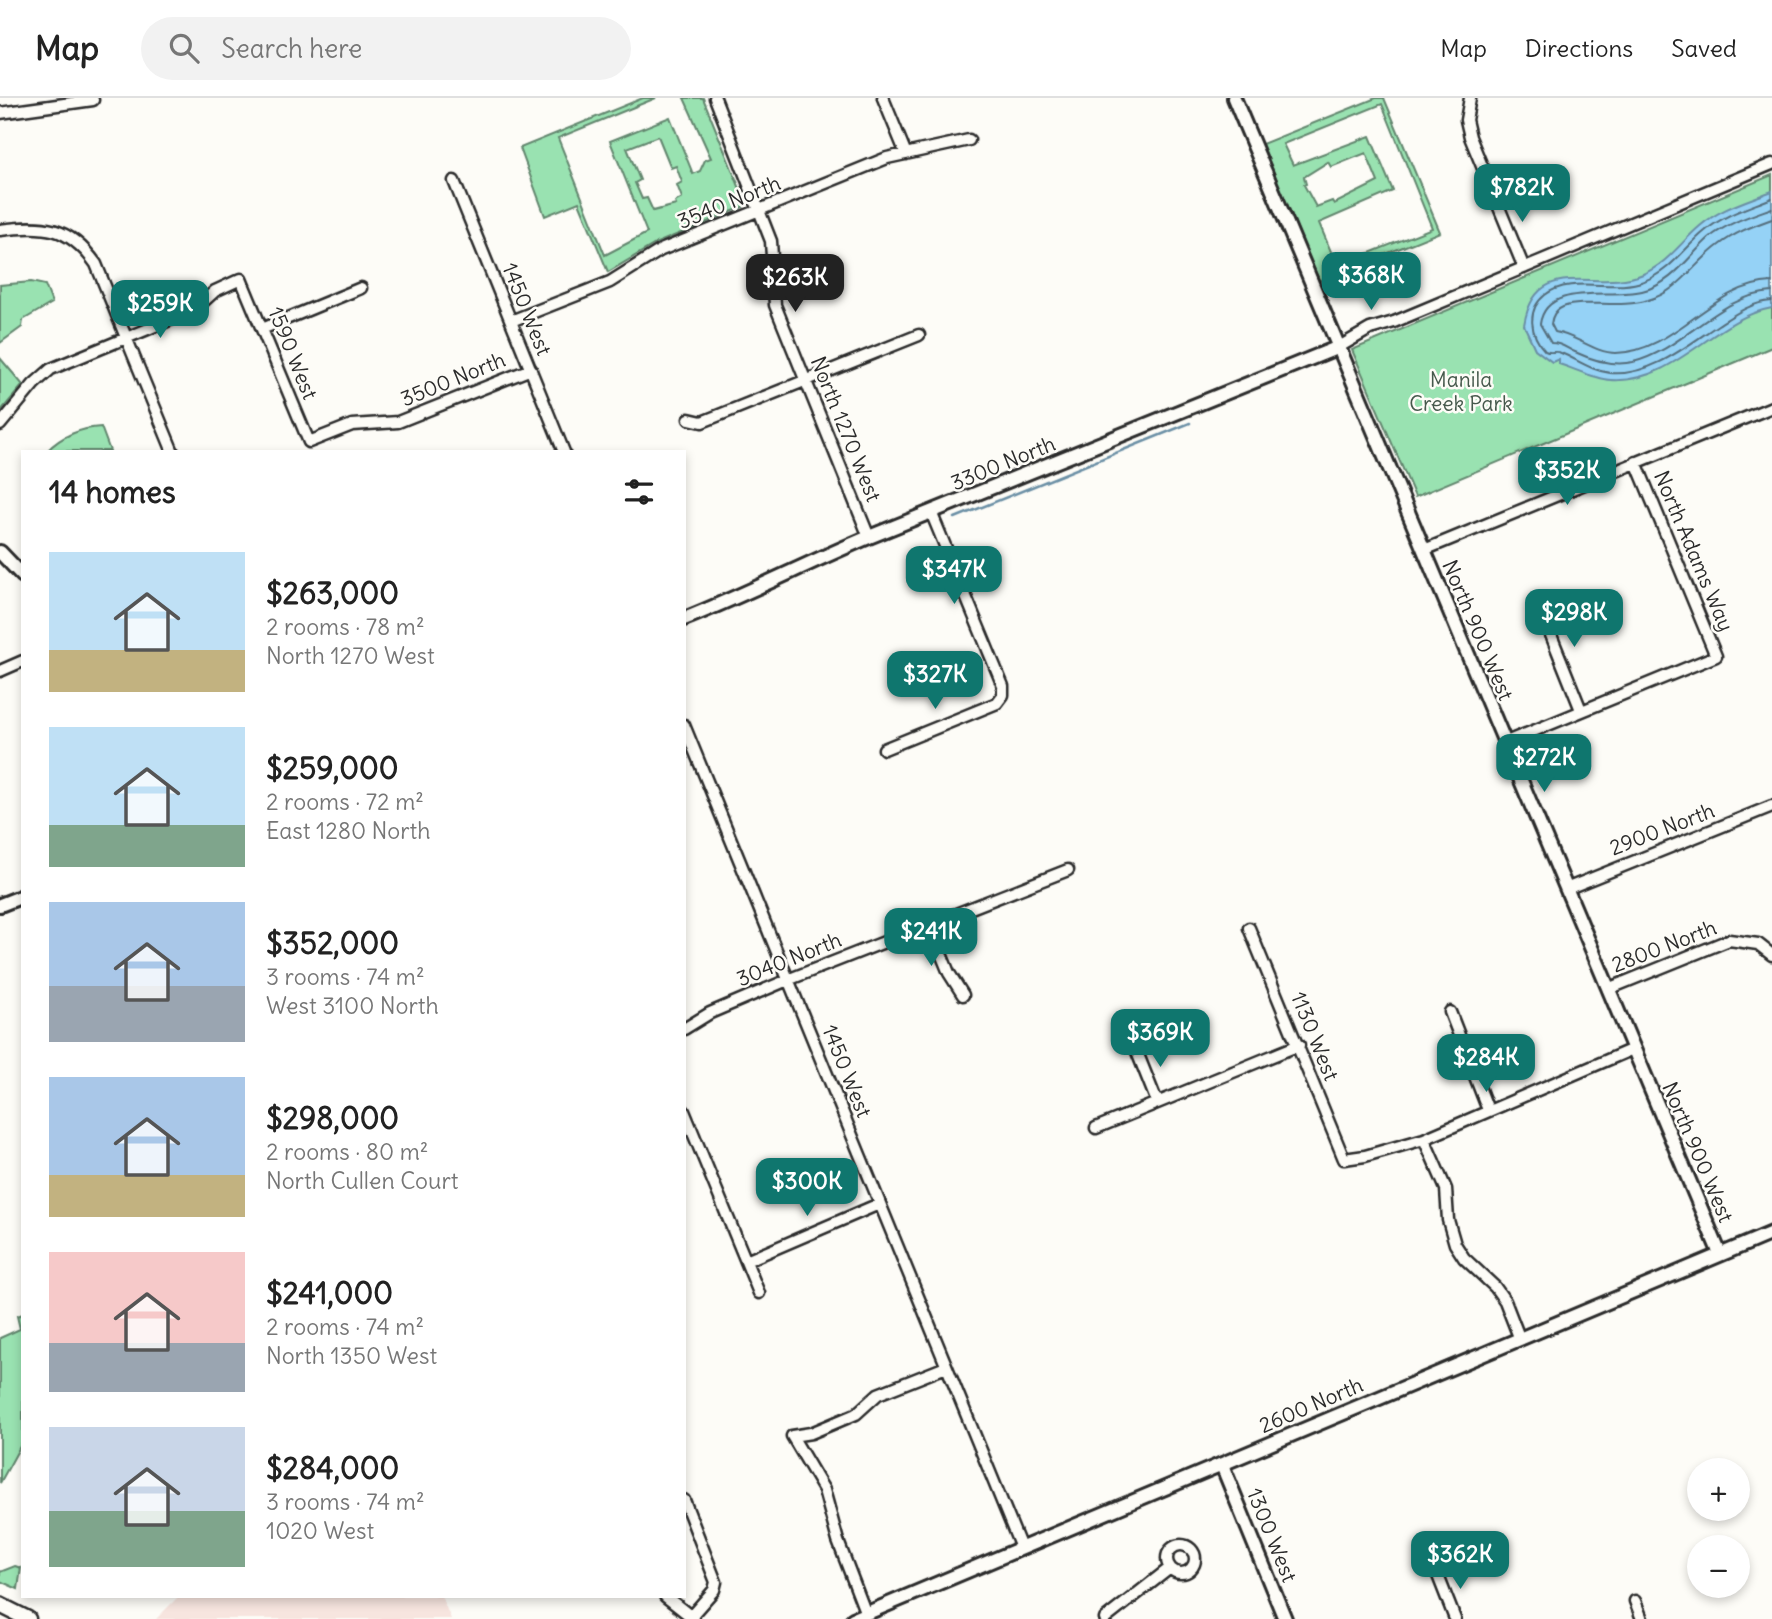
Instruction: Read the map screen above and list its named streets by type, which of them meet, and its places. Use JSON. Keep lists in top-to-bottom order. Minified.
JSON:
{"streets":{"street":["3540 North","1450 West","1590 West","3500 North","North 1270 West","3300 North","North Adams Way","North 900 West","2900 North","2800 North","3040 North","1130 West","2600 North","1300 West"]},"crossings":[["3540 North","1450 West"],["3540 North","North 1270 West"],["1450 West","3500 North"],["1450 West","3040 North"],["1450 West","2600 North"],["1590 West","3500 North"],["North 1270 West","3300 North"],["3300 North","North 900 West"],["North 900 West","2900 North"],["North 900 West","2800 North"],["North 900 West","2600 North"],["2600 North","1300 West"]],"parks":["Manila Creek Park"],"page":{"header":"Map","search":"Search here","nav":["Map","Directions","Saved"],"price":["$782K","$368K","$263K","$259K","$352K","$347K","$298K","$327K","$272K","$241K","$369K","$284K","$300K","$362K"],"heading":"14 homes","list":[{"name":"$263,000","note":"2 rooms · 78 m² · North 1270 West"},{"name":"$259,000","note":"2 rooms · 72 m² · East 1280 North"},{"name":"$352,000","note":"3 rooms · 74 m² · West 3100 North"},{"name":"$298,000","note":"2 rooms · 80 m² · North Cullen Court"},{"name":"$241,000","note":"2 rooms · 74 m² · North 1350 West"},{"name":"$284,000","note":"3 rooms · 74 m² · 1020 West"}],"map_buttons":["+","−"]}}
